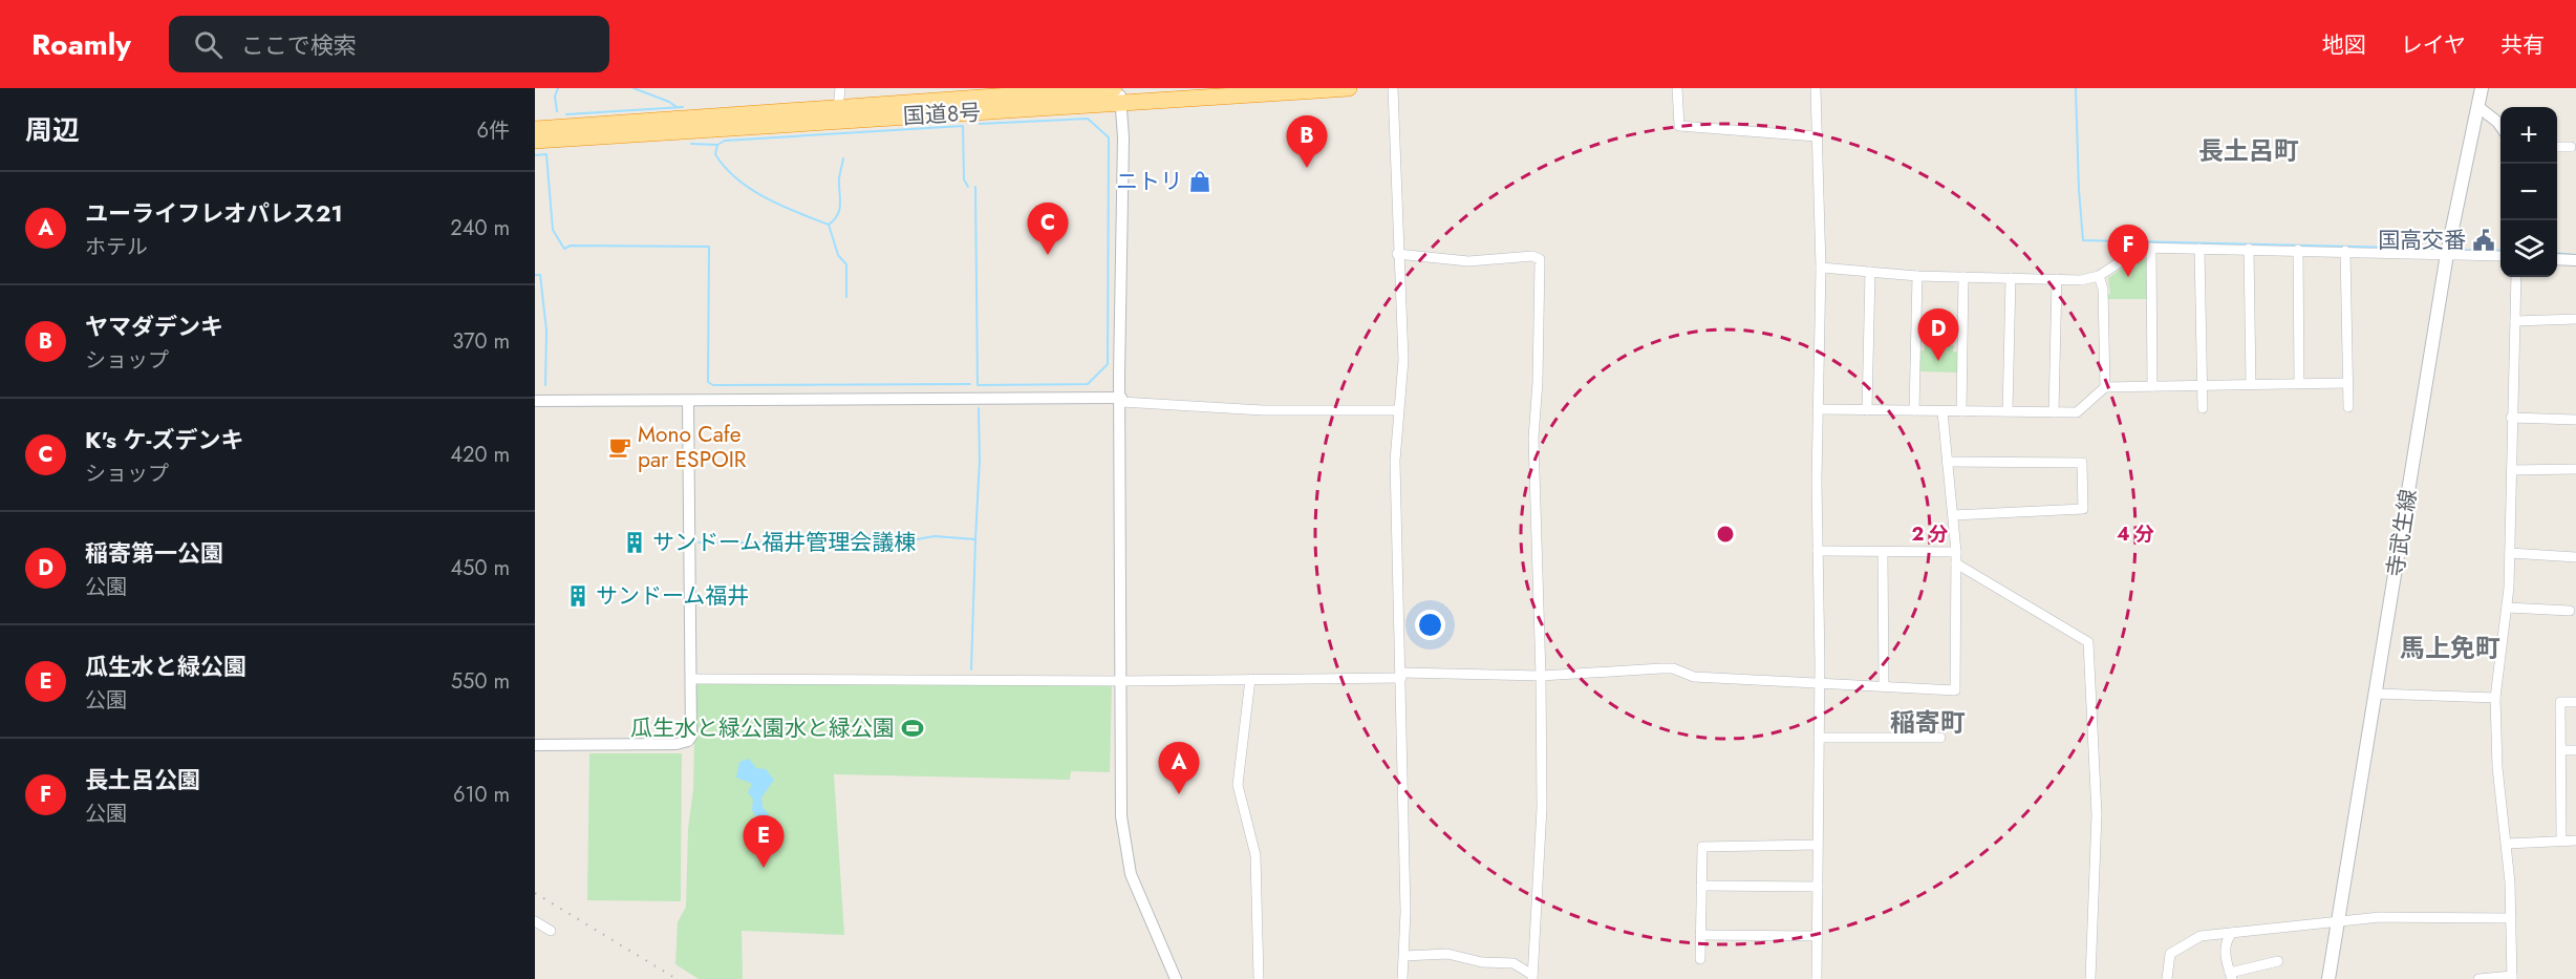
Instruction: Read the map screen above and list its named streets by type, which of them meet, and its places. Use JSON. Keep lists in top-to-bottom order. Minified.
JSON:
{"streets":{"highway":["国道8号"],"main road":["寺武生線"]},"districts":["長土呂町","馬上免町","稲寄町"],"places":{"shop":["ニトリ"],"public building":["国高交番"],"cafe":["Mono Cafe par ESPOIR"],"building":["サンドーム福井管理会議棟","サンドーム福井"],"sports":["瓜生水と緑公園水と緑公園"]},"page":{"header":"Roamly","search":"ここで検索","nav":["地図","レイヤ","共有"],"heading":["周辺","6件"],"map_buttons":["+","−"],"pins":["B","C","F","D","A","E"],"list":[{"mark":"A","name":"ユーライフレオパレス21","note":"ホテル","value":"240 m"},{"mark":"B","name":"ヤマダデンキ","note":"ショップ","value":"370 m"},{"mark":"C","name":"K's ケ-ズデンキ","note":"ショップ","value":"420 m"},{"mark":"D","name":"稲寄第一公園","note":"公園","value":"450 m"},{"mark":"E","name":"瓜生水と緑公園","note":"公園","value":"550 m"},{"mark":"F","name":"長土呂公園","note":"公園","value":"610 m"}]},"rings":["2 分","4 分"]}
